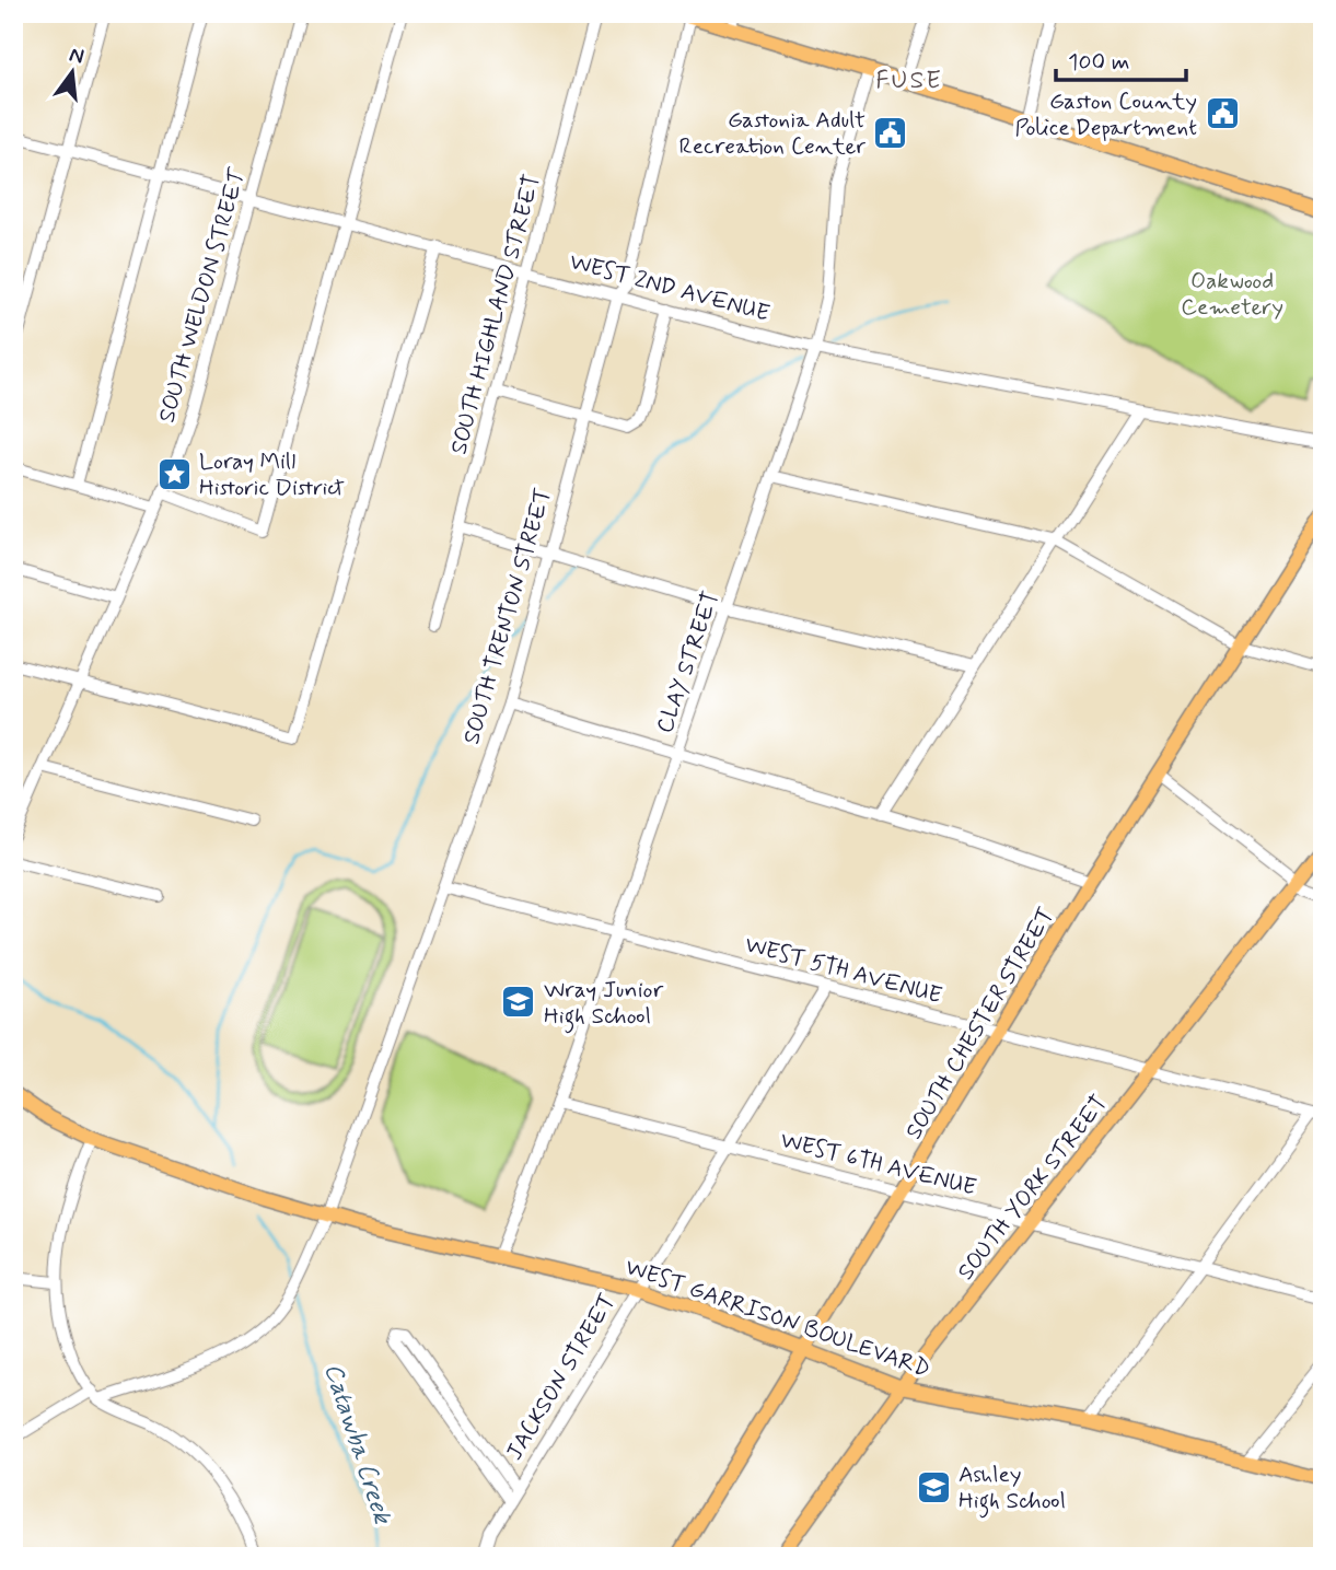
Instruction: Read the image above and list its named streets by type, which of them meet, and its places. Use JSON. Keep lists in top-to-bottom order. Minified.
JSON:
{"streets":{"main road":["SOUTH CHESTER STREET","SOUTH YORK STREET","WEST GARRISON BOULEVARD"],"street":["WEST 2ND AVENUE","SOUTH WELDON STREET","SOUTH HIGHLAND STREET","SOUTH TRENTON STREET","CLAY STREET","WEST 5TH AVENUE","WEST 6TH AVENUE","JACKSON STREET"]},"crossings":[["WEST 2ND AVENUE","SOUTH WELDON STREET"],["WEST 2ND AVENUE","SOUTH HIGHLAND STREET"],["WEST 2ND AVENUE","SOUTH TRENTON STREET"],["WEST 2ND AVENUE","CLAY STREET"],["SOUTH TRENTON STREET","WEST 5TH AVENUE"],["SOUTH TRENTON STREET","WEST GARRISON BOULEVARD"],["CLAY STREET","WEST 5TH AVENUE"],["CLAY STREET","WEST 6TH AVENUE"],["CLAY STREET","WEST GARRISON BOULEVARD"],["WEST 5TH AVENUE","SOUTH CHESTER STREET"],["WEST 5TH AVENUE","SOUTH YORK STREET"],["WEST 5TH AVENUE","JACKSON STREET"],["SOUTH CHESTER STREET","WEST 6TH AVENUE"],["SOUTH CHESTER STREET","WEST GARRISON BOULEVARD"],["WEST 6TH AVENUE","SOUTH YORK STREET"],["WEST 6TH AVENUE","JACKSON STREET"],["SOUTH YORK STREET","WEST GARRISON BOULEVARD"],["WEST GARRISON BOULEVARD","JACKSON STREET"]],"districts":["FUSE"],"water":["Catawba Creek"],"parks":["Oakwood Cemetery"],"places":{"public building":["Gaston County Police Department","Gastonia Adult Recreation Center"],"place":["Loray Mill Historic District"],"school or university":["Wray Junior High School","Ashley High School"]},"scale_bar":"100 m","north":"top"}
